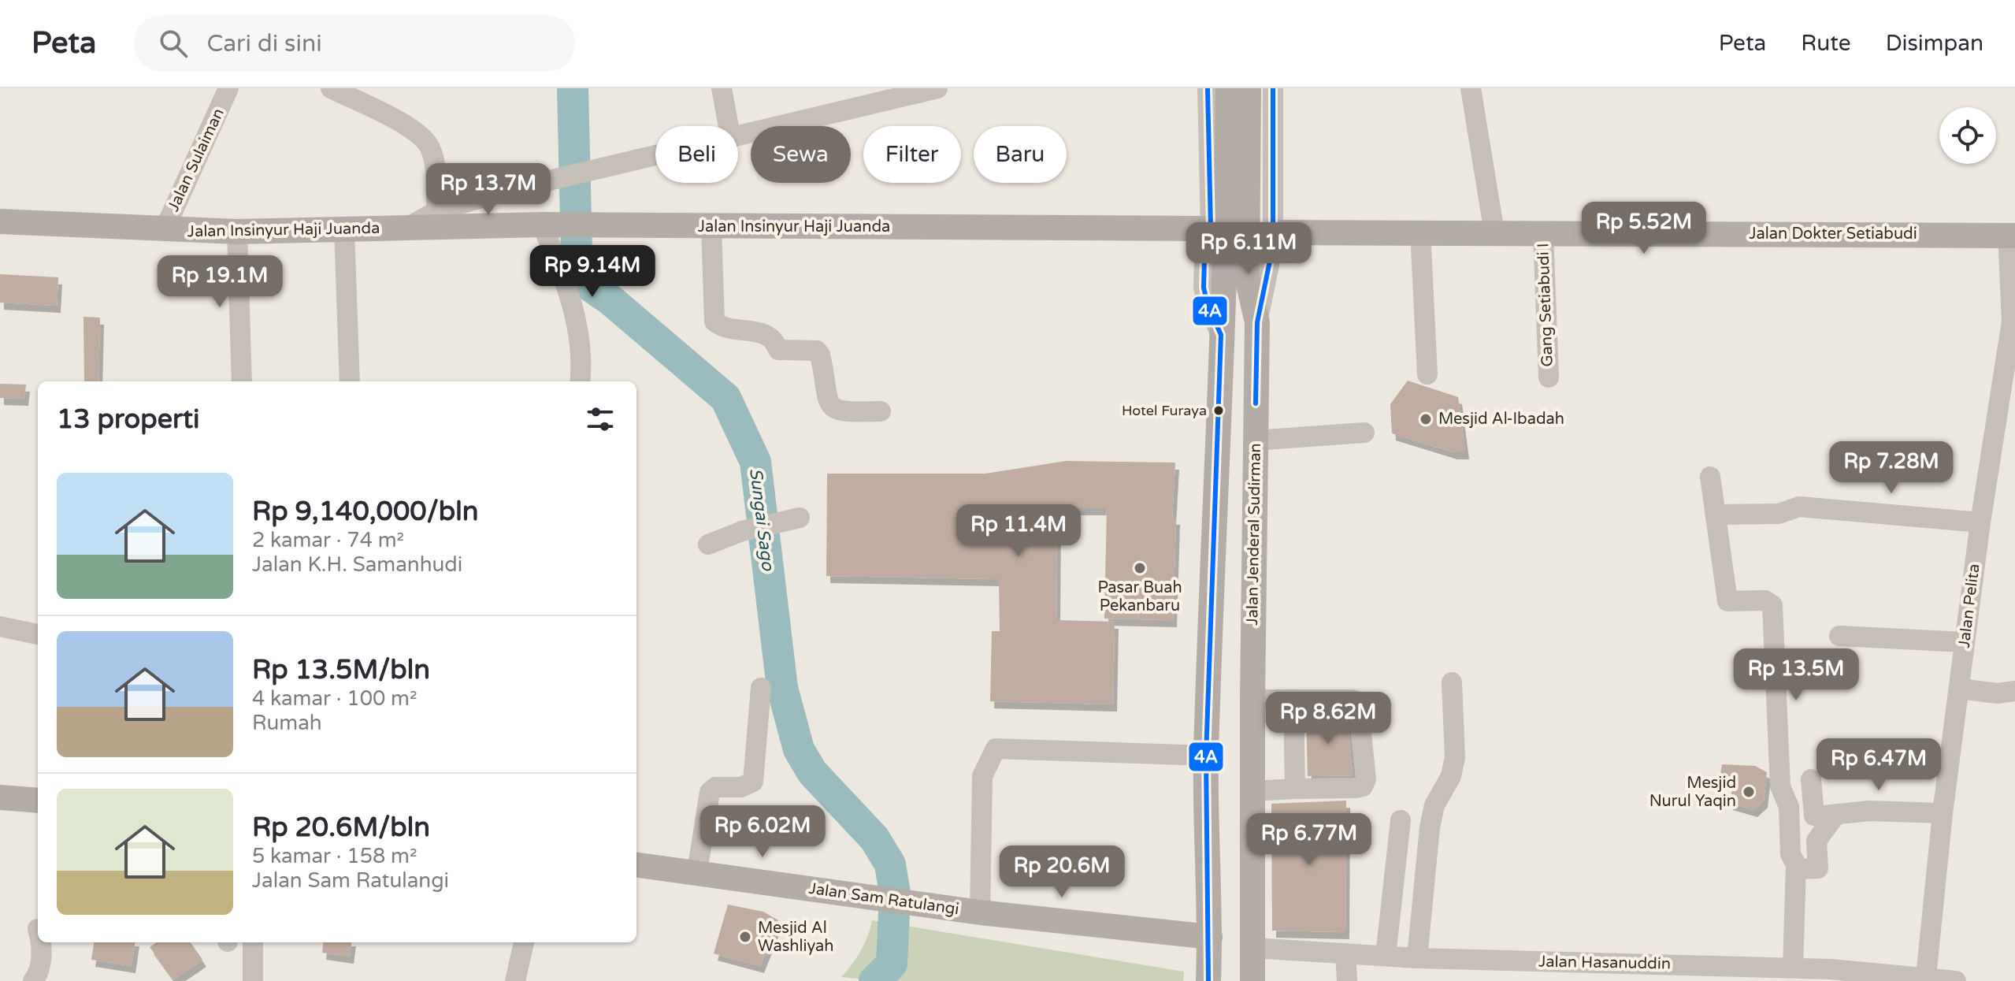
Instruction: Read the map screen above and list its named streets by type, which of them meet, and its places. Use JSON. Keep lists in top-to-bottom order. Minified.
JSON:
{"streets":{"main road":["Jalan Insinyur Haji Juanda","Jalan Dokter Setiabudi","Jalan Jenderal Sudirman","Jalan Sam Ratulangi"],"street":["Jalan Sulaiman","Gang Setiabudi I","Jalan Pelita","Jalan Hasanuddin"]},"crossings":[["Jalan Sulaiman","Jalan Insinyur Haji Juanda"],["Jalan Dokter Setiabudi","Gang Setiabudi I"],["Jalan Dokter Setiabudi","Jalan Pelita"],["Jalan Jenderal Sudirman","Jalan Sam Ratulangi"],["Jalan Jenderal Sudirman","Jalan Hasanuddin"],["Jalan Pelita","Jalan Hasanuddin"]],"water":["Sungai Sago"],"places":["Hotel Furaya","Mesjid Al-Ibadah","Pasar Buah Pekanbaru","Mesjid Nurul Yaqin","Mesjid Al Washliyah"],"lines":["transit line 4A"],"page":{"header":"Peta","search":"Cari di sini","nav":["Peta","Rute","Disimpan"],"chip":["Beli","Sewa","Filter","Baru"],"price":["Rp 13.7M","Rp 5.52M","Rp 6.11M","Rp 9.14M","Rp 19.1M","Rp 7.28M","Rp 11.4M","Rp 13.5M","Rp 8.62M","Rp 6.47M","Rp 6.02M","Rp 6.77M","Rp 20.6M"],"heading":"13 properti","list":[{"name":"Rp 9,140,000/bln","note":"2 kamar · 74 m² · Jalan K.H. Samanhudi"},{"name":"Rp 13.5M/bln","note":"4 kamar · 100 m² · Rumah"},{"name":"Rp 20.6M/bln","note":"5 kamar · 158 m² · Jalan Sam Ratulangi"}]}}
